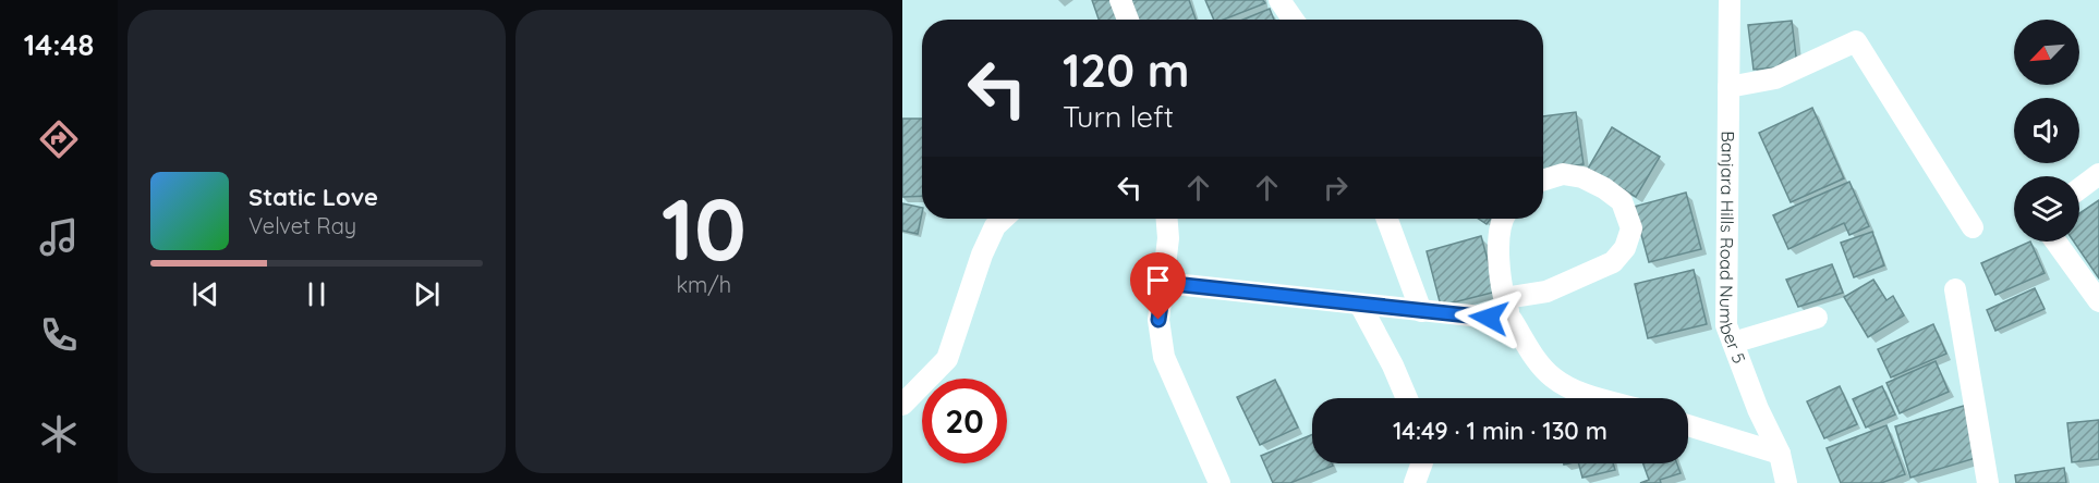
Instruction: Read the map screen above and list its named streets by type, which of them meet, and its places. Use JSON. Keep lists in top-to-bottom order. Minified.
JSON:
{"streets":{"street":["Banjara Hills Road Number 5"]},"north":"bottom left","page":{"tabs":"14:48","tile":["10","km/h"],"turn":["120 m","Turn left"],"song":["Static Love","Velvet Ray"],"limit":"20","trip":"14:49 · 1 min · 130 m"}}
